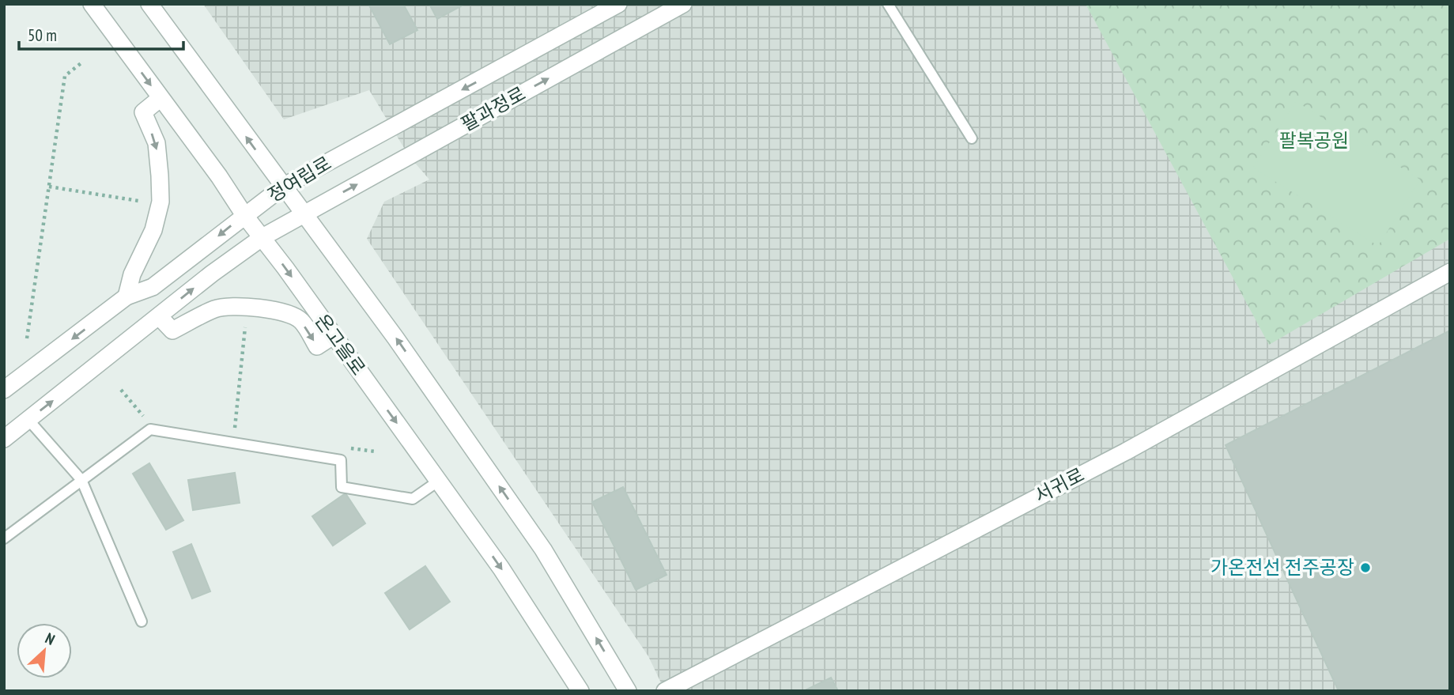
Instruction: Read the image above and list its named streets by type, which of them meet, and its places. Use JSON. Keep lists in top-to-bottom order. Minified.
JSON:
{"streets":{"street":["팔과정로","정여립로","온고을로","서귀로"]},"crossings":[["팔과정로","정여립로"],["정여립로","온고을로"]],"one_way":["팔과정로"],"parks":["팔복공원"],"places":["가온전선 전주공장"],"scale_bar":"50 m","north":"top right"}
